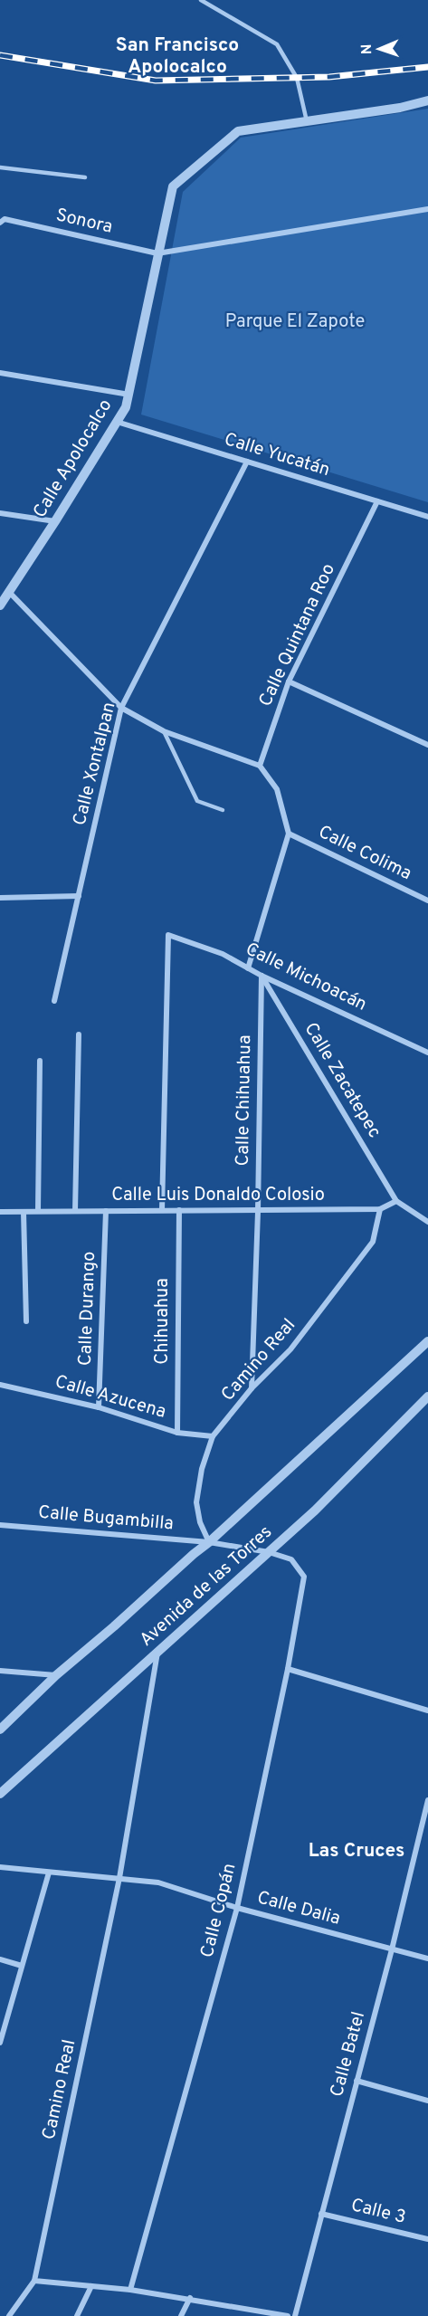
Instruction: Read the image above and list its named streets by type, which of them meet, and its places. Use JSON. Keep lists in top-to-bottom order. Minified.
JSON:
{"streets":{"street":["Sonora","Calle Yucatán","Calle Apolocalco","Calle Quintana Roo","Calle Xontalpan","Calle Colima","Calle Michoacán","Calle Zacatepec","Calle Chihuahua","Calle Luis Donaldo Colosio","Calle Durango","Chihuahua","Camino Real","Calle Azucena","Calle Bugambilla","Avenida de las Torres","Calle Dalia","Calle Copán","Calle Batel","Calle 3"]},"crossings":[["Sonora","Calle Apolocalco"],["Calle Yucatán","Calle Apolocalco"],["Calle Yucatán","Calle Quintana Roo"],["Calle Yucatán","Calle Xontalpan"],["Calle Michoacán","Calle Zacatepec"],["Calle Michoacán","Calle Chihuahua"],["Calle Michoacán","Calle Luis Donaldo Colosio"],["Calle Zacatepec","Calle Chihuahua"],["Calle Zacatepec","Calle Luis Donaldo Colosio"],["Calle Chihuahua","Calle Luis Donaldo Colosio"],["Calle Chihuahua","Camino Real"],["Calle Luis Donaldo Colosio","Calle Durango"],["Calle Luis Donaldo Colosio","Chihuahua"],["Calle Luis Donaldo Colosio","Camino Real"],["Calle Durango","Calle Azucena"],["Chihuahua","Calle Azucena"],["Camino Real","Calle Azucena"],["Camino Real","Calle Bugambilla"],["Camino Real","Avenida de las Torres"],["Camino Real","Calle Dalia"],["Calle Bugambilla","Avenida de las Torres"],["Calle Bugambilla","Calle Copán"],["Avenida de las Torres","Calle Copán"],["Calle Dalia","Calle Copán"],["Calle Dalia","Calle Batel"],["Calle Batel","Calle 3"]],"districts":["San Francisco Apolocalco","Las Cruces"],"parks":["Parque El Zapote"],"north":"left"}
